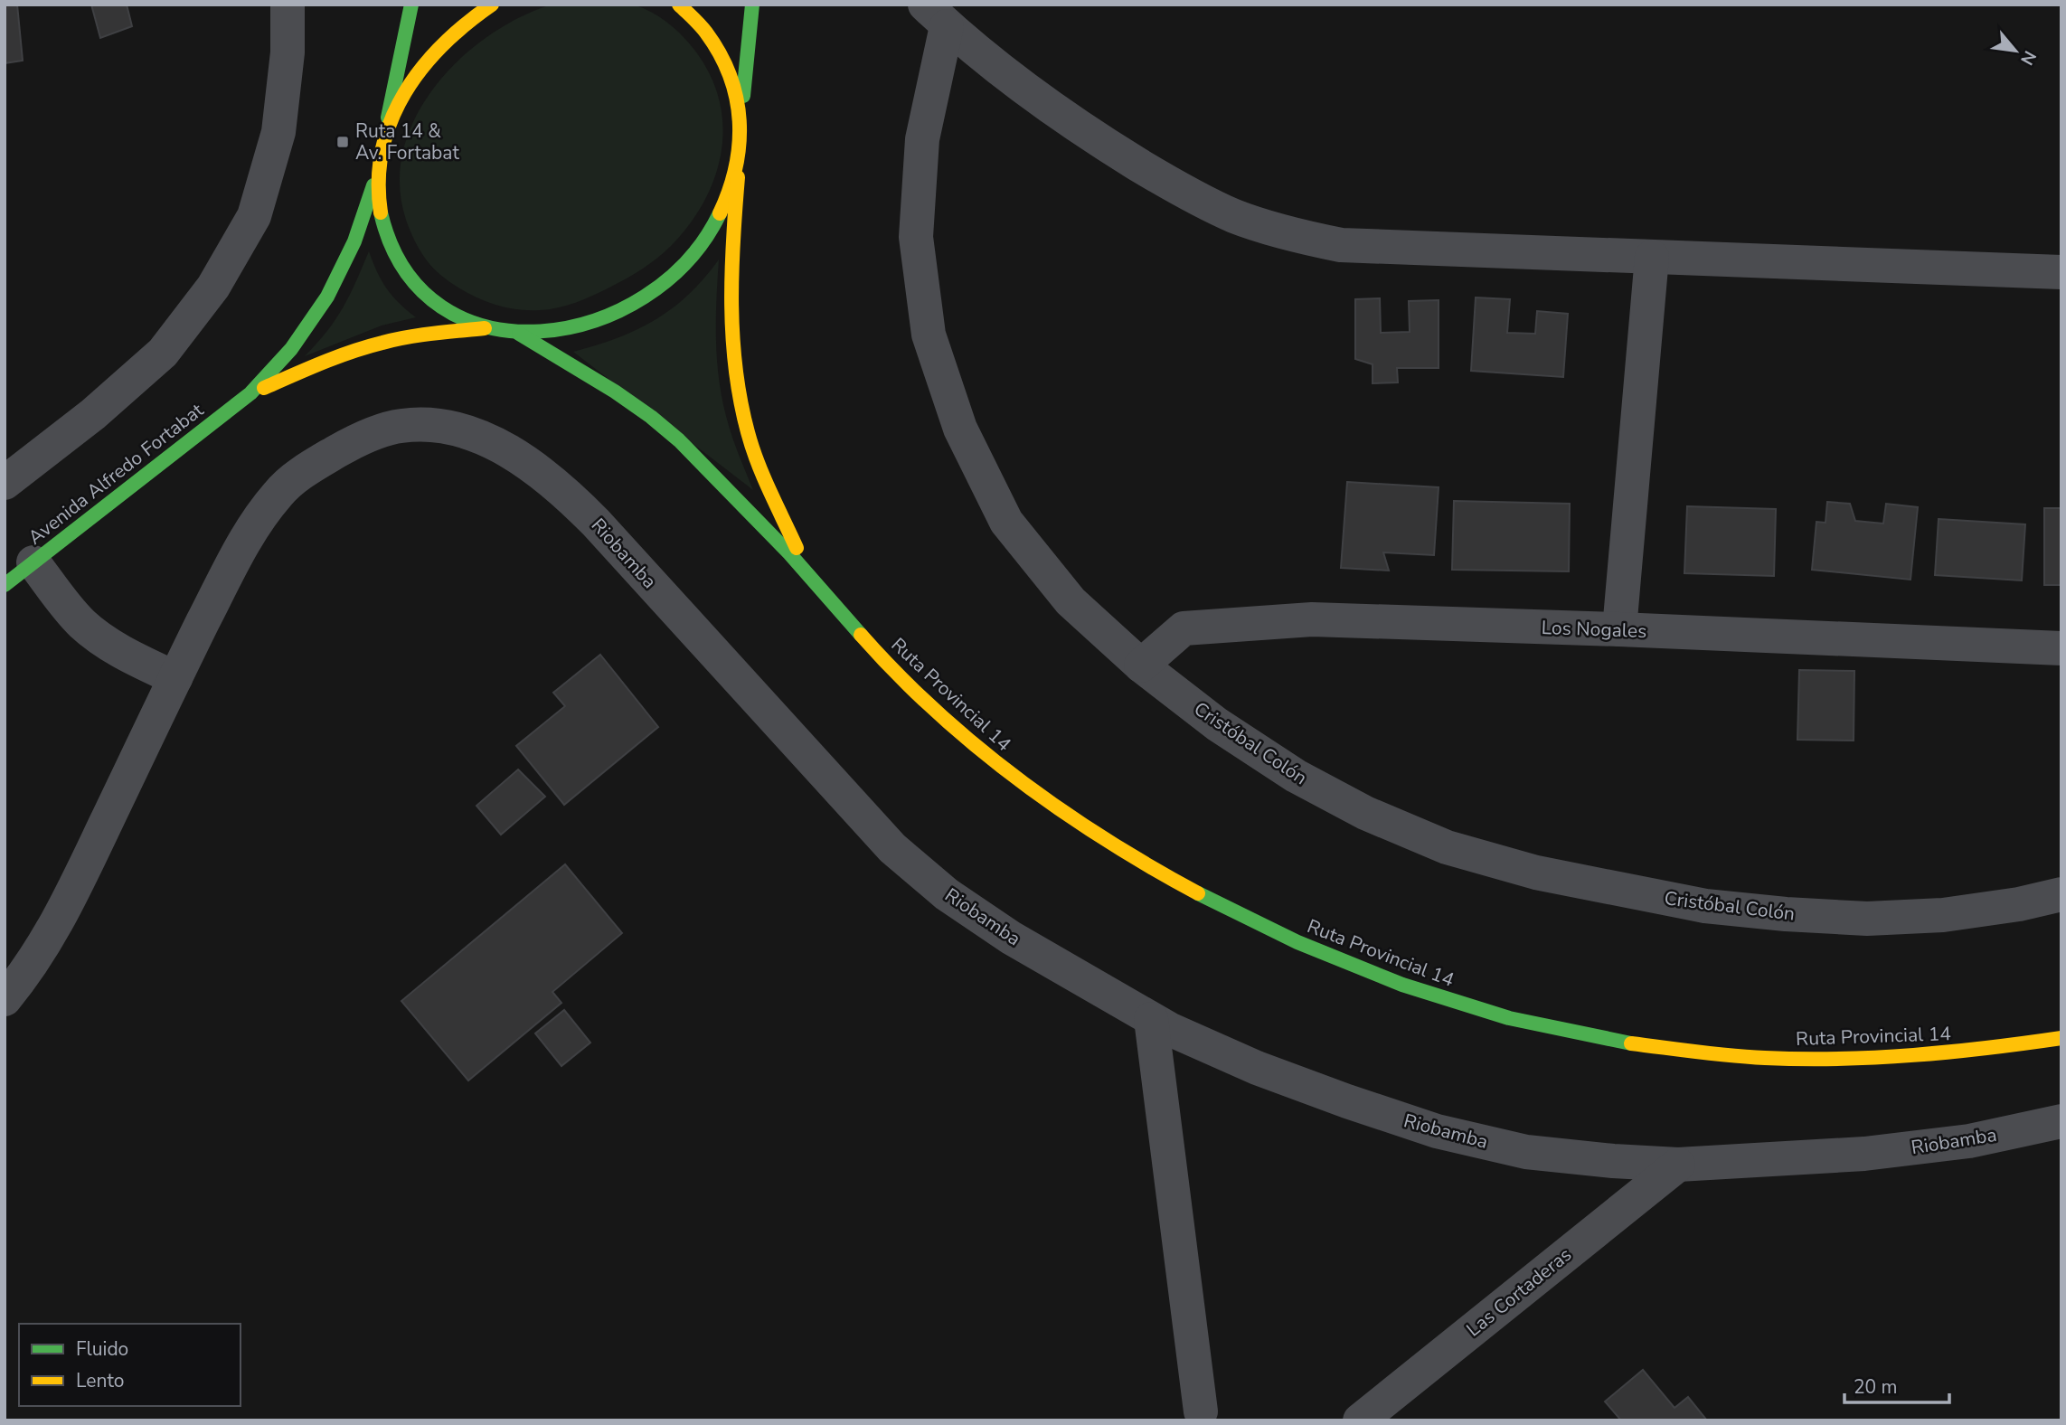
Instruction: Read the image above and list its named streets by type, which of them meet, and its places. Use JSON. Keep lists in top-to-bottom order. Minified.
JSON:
{"streets":{"main road":["Avenida Alfredo Fortabat","Ruta Provincial 14"],"street":["Riobamba","Los Nogales","Cristóbal Colón","Las Cortaderas"]},"crossings":[["Avenida Alfredo Fortabat","Ruta Provincial 14"],["Riobamba","Las Cortaderas"],["Los Nogales","Cristóbal Colón"]],"places":{"transit":["Ruta 14 & Av. Fortabat"]},"legend":["Fluido","Lento"],"scale_bar":"20 m","north":"bottom right"}
